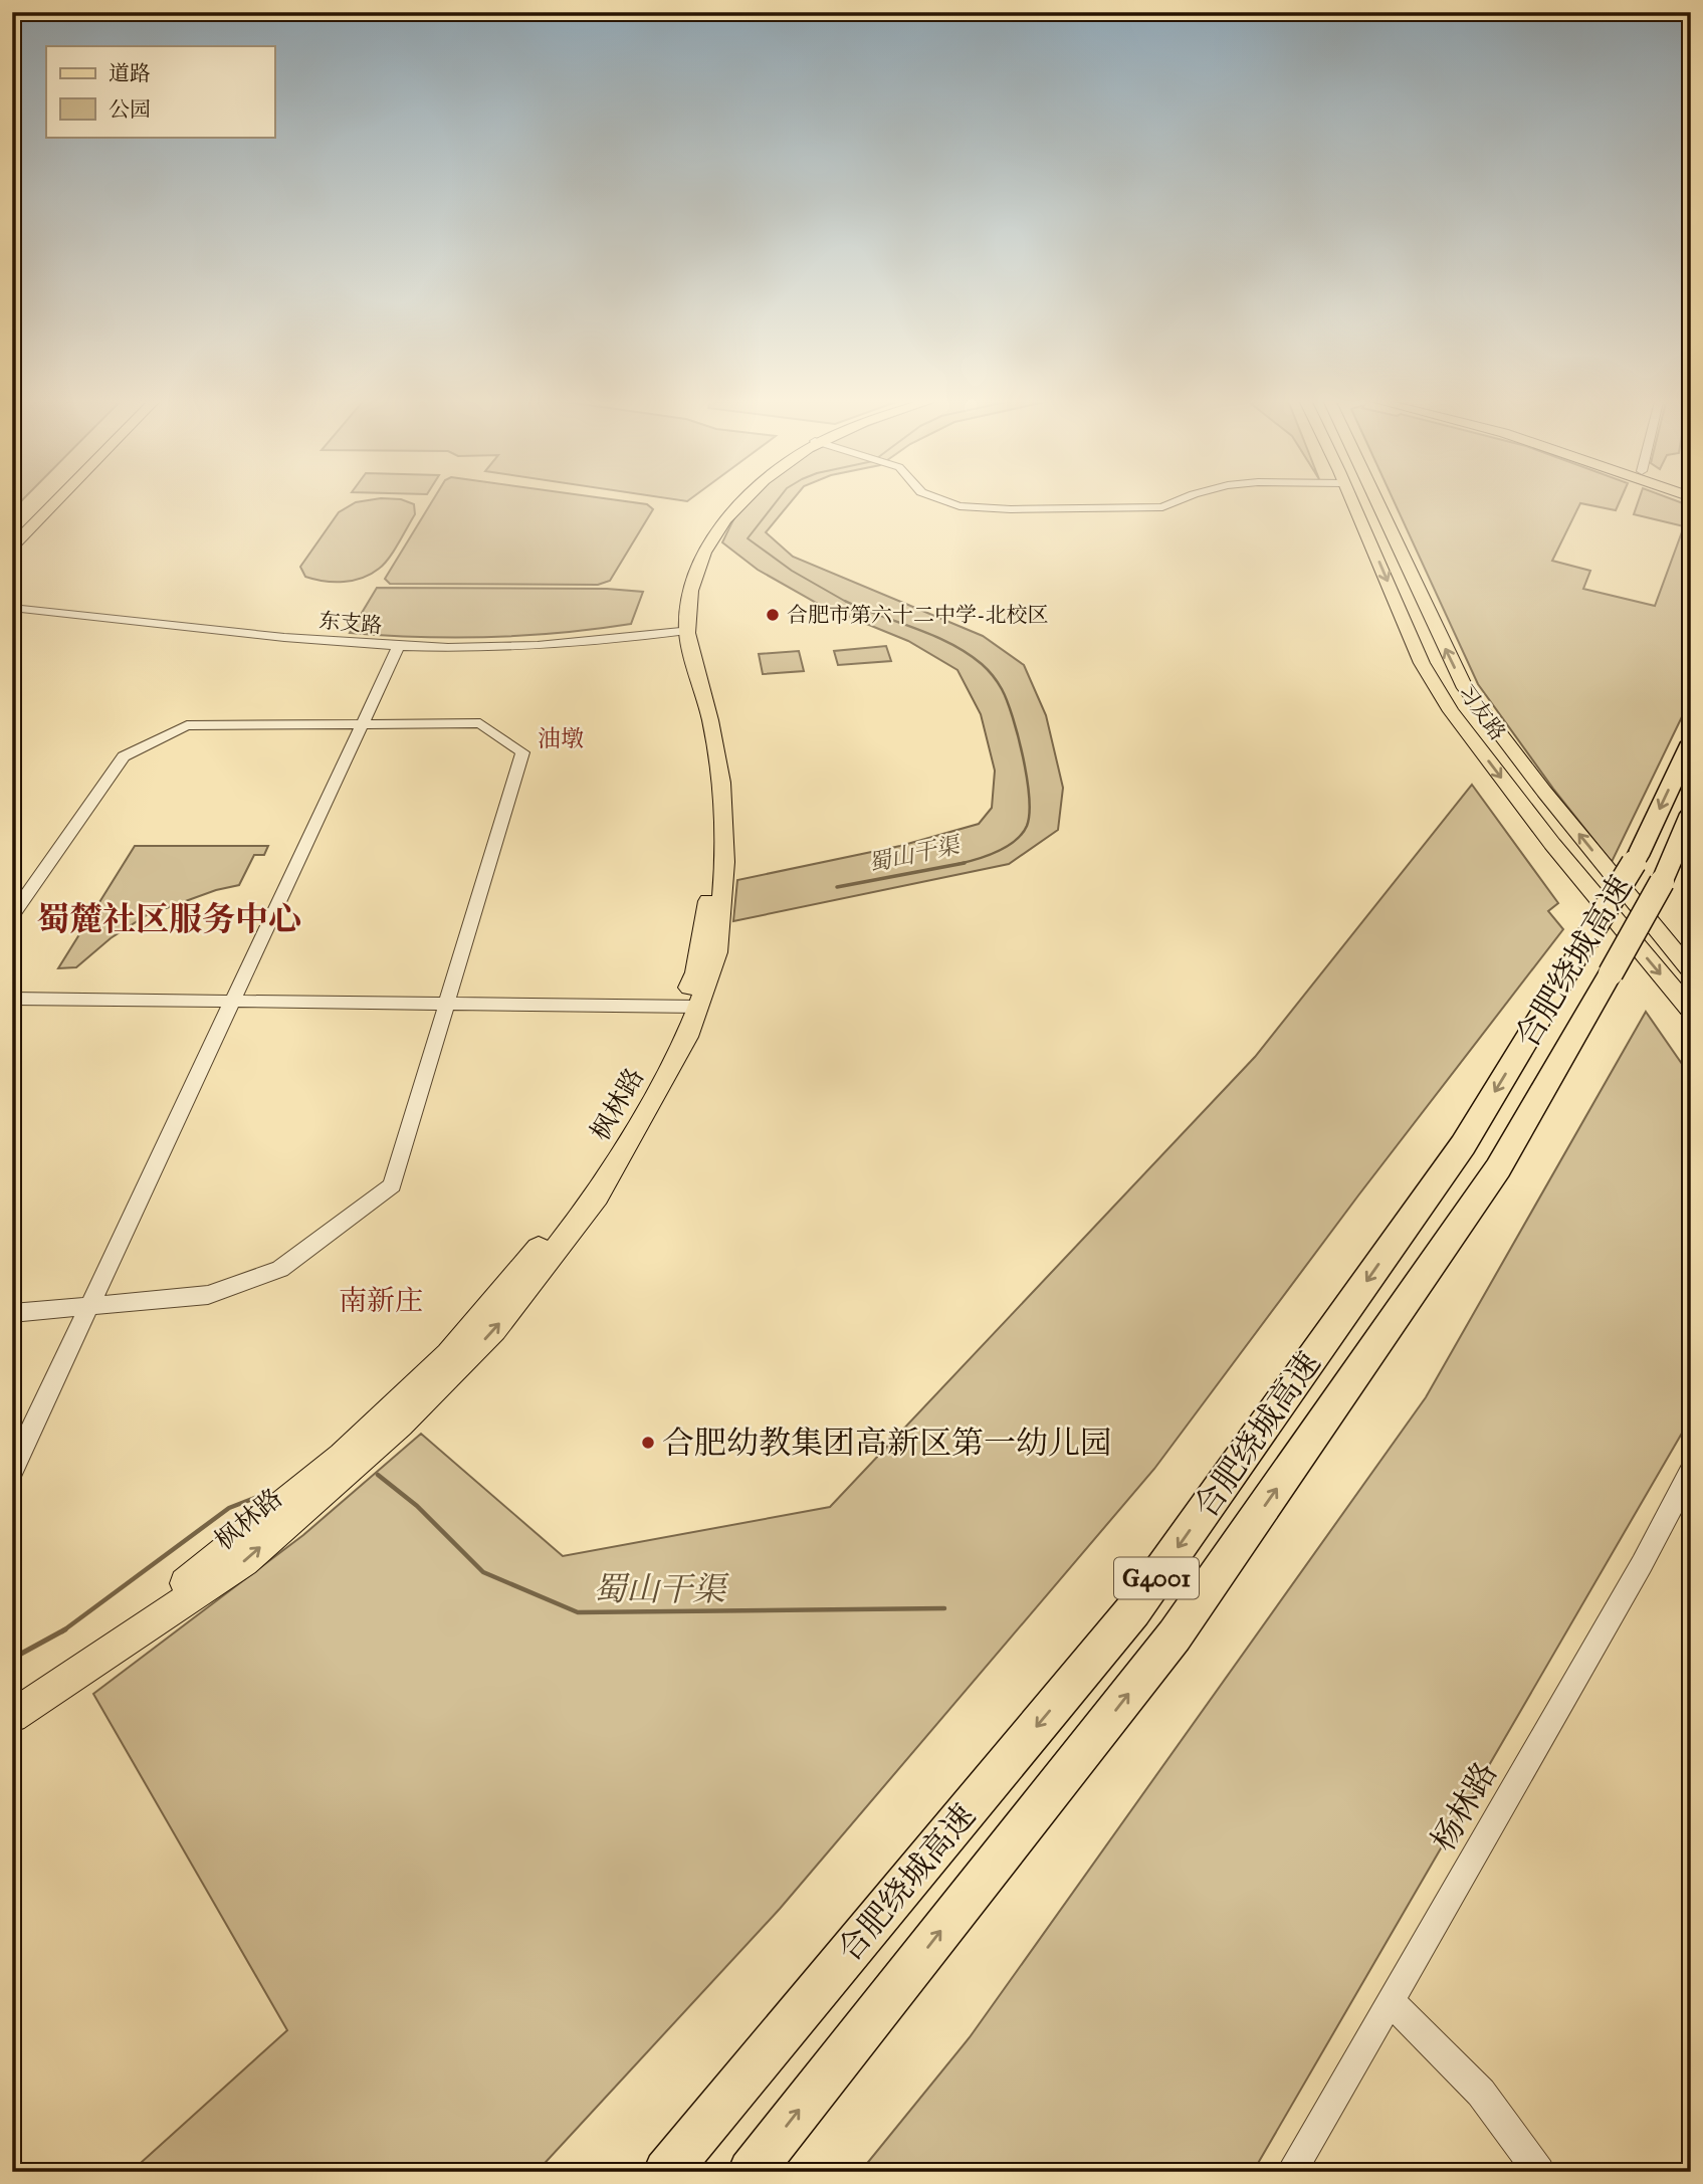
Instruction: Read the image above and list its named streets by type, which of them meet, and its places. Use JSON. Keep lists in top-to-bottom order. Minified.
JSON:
{"streets":{"highway":["合肥绕城高速","G4001"],"main road":["习友路","枫林路"],"street":["东支路","杨林路"]},"crossings":[["东支路","枫林路"]],"districts":["油墩","蜀麓社区服务中心","南新庄"],"water":["蜀山干渠"],"places":["合肥市第六十二中学-北校区","合肥幼教集团高新区第一幼儿园"],"legend":["道路","公园"]}
